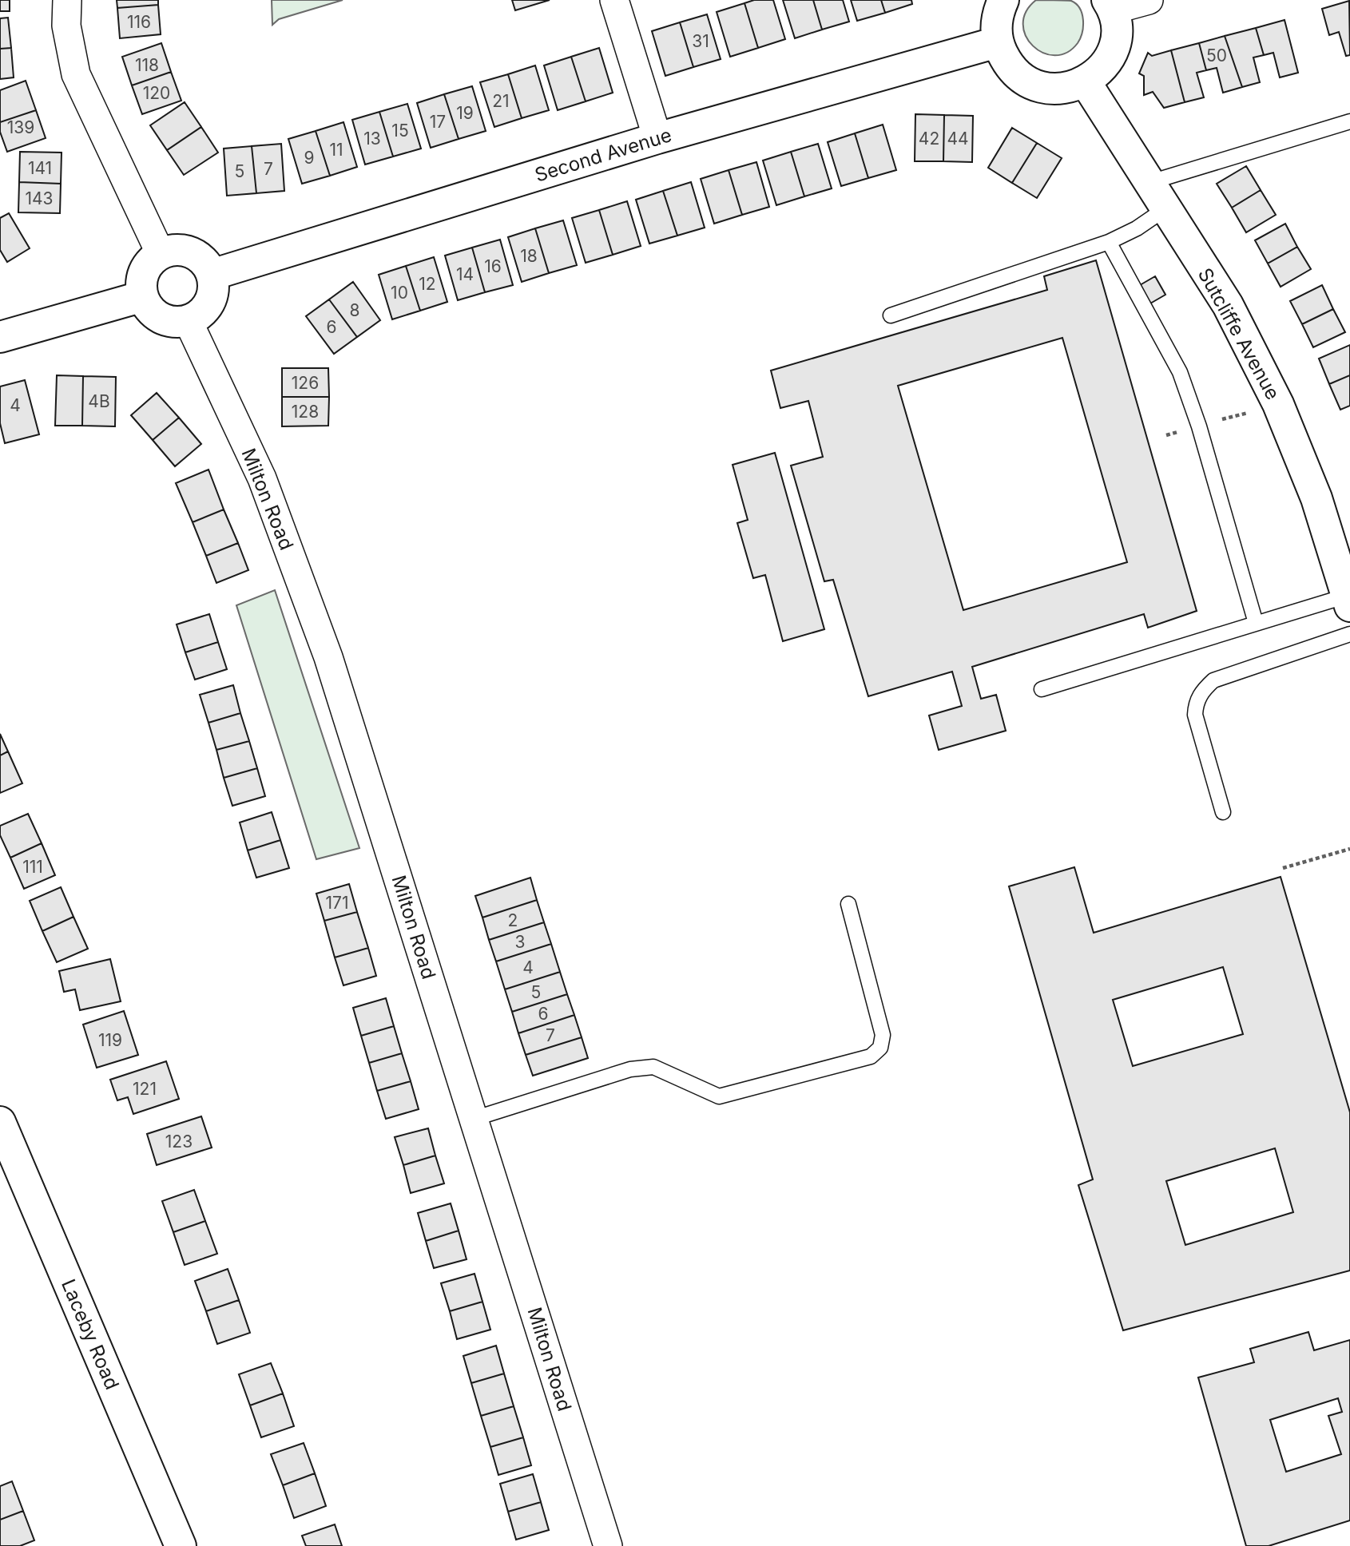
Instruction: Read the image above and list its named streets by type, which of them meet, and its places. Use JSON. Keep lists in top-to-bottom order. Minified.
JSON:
{"streets":{"main road":["Second Avenue","Sutcliffe Avenue","Laceby Road"],"street":["Milton Road"]},"crossings":[["Second Avenue","Milton Road"]],"house_numbers":["116","31","50","118","120","21","19","17","139","15","13","42","44","11","9","141","7","5","143","18","16","14","12","10","8","6","126","4B","4","128","111","171","2","3","4","5","6","7","119","121","123"]}
